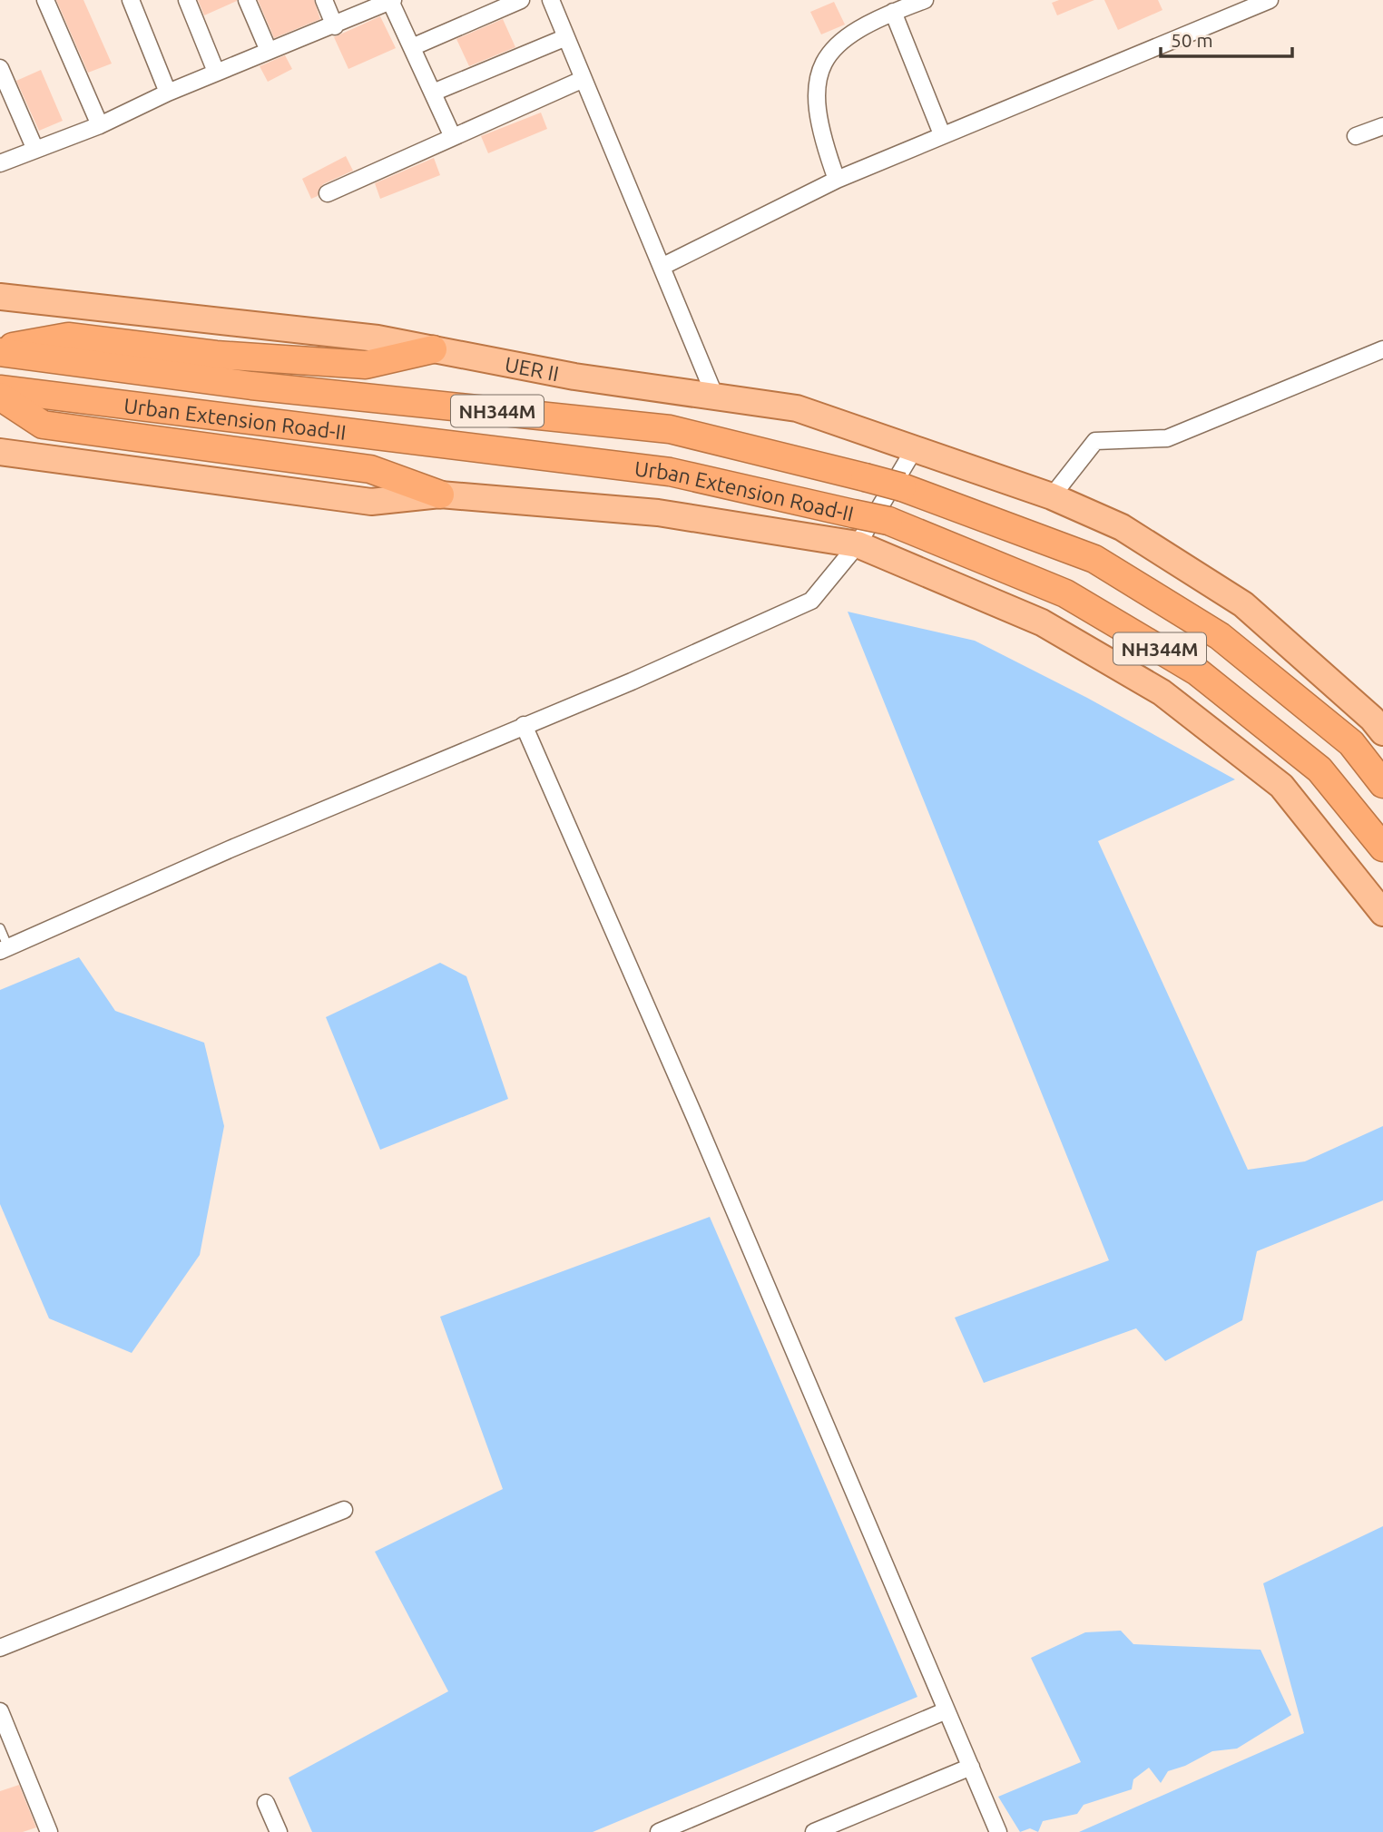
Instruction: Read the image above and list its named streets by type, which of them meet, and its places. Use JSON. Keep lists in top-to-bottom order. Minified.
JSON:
{"streets":{"highway":["NH344M","Urban Extension Road-II"],"main road":["UER II"]},"scale_bar":"50 m"}
